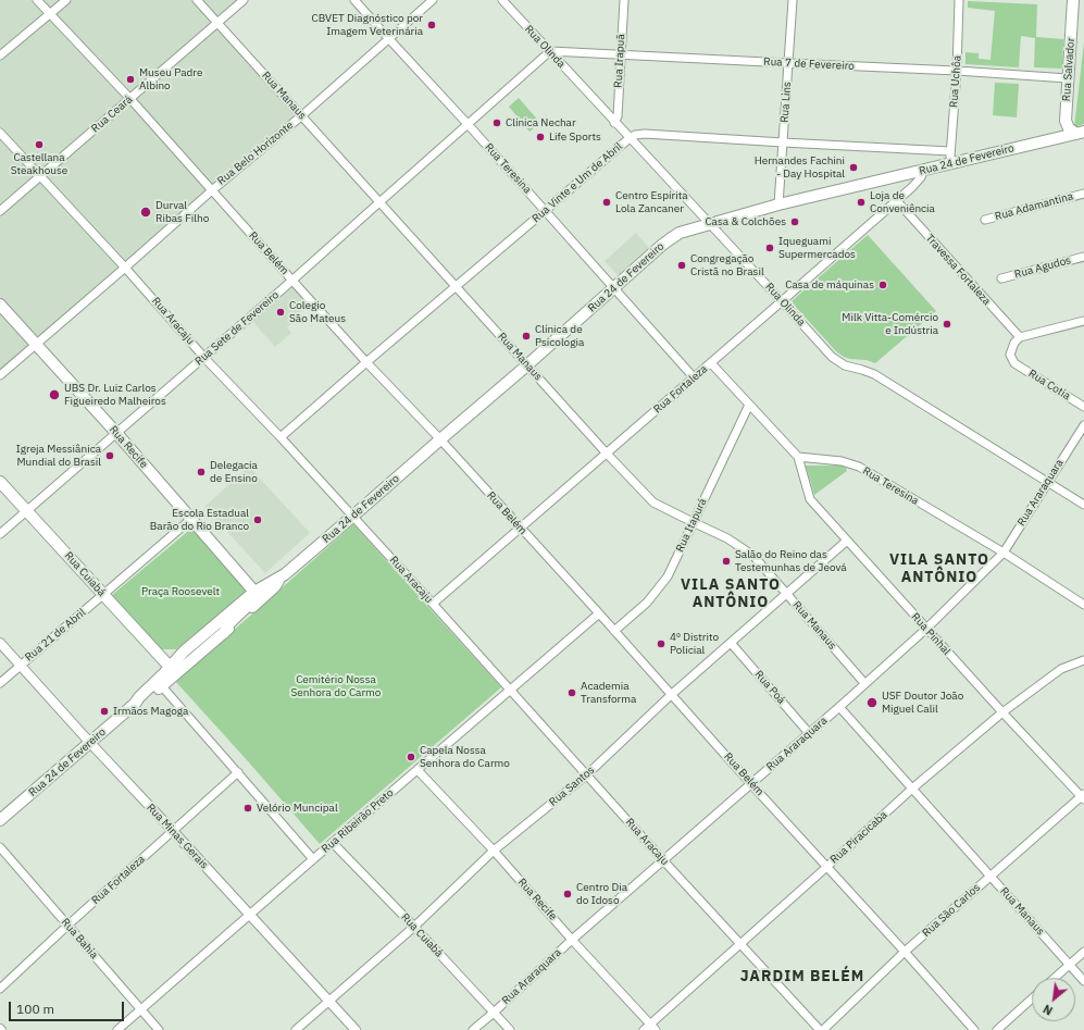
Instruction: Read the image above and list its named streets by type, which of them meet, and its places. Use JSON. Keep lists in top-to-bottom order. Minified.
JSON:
{"streets":{"main road":["Rua Salvador","Rua 24 de Fevereiro","Rua Recife","Rua Cuiabá"],"street":["Rua Olinda","Rua Irapuã","Rua 7 de Fevereiro","Rua Uchôa","Rua Manaus","Rua Lins","Rua Ceará","Rua Belo Horizonte","Rua Teresina","Rua Vinte e Um de Abril","Rua Adamantina","Rua Belém","Rua Agudos","Travessa Fortaleza","Rua Aracaju","Rua Sete de Fevereiro","Rua Cotia","Rua Fortaleza","Rua Araraquara","Rua Itapurá","Rua Pinhal","Rua 21 de Abril","Rua Poá","Rua Santos","Rua Ribeirão Preto","Rua Minas Gerais","Rua Piracicaba","Rua São Carlos","Rua Bahia"]},"crossings":[["Rua Olinda","Rua Irapuã"],["Rua Olinda","Rua 7 de Fevereiro"],["Rua Olinda","Rua 24 de Fevereiro"],["Rua Olinda","Rua Vinte e Um de Abril"],["Rua Olinda","Rua Sete de Fevereiro"],["Rua Olinda","Rua Fortaleza"],["Rua Olinda","Rua Araraquara"],["Rua Irapuã","Rua 7 de Fevereiro"],["Rua 7 de Fevereiro","Rua Salvador"],["Rua 7 de Fevereiro","Rua Uchôa"],["Rua 7 de Fevereiro","Rua Lins"],["Rua 7 de Fevereiro","Rua Sete de Fevereiro"],["Rua Uchôa","Rua 24 de Fevereiro"],["Rua Uchôa","Rua Vinte e Um de Abril"],["Rua Manaus","Rua Ceará"],["Rua Manaus","Rua Belo Horizonte"],["Rua Manaus","Rua 24 de Fevereiro"],["Rua Manaus","Rua Vinte e Um de Abril"],["Rua Manaus","Rua Sete de Fevereiro"],["Rua Manaus","Rua Fortaleza"],["Rua Manaus","Rua Araraquara"],["Rua Manaus","Rua Itapurá"],["Rua Manaus","Rua Santos"],["Rua Manaus","Rua Piracicaba"],["Rua Manaus","Rua São Carlos"],["Rua Lins","Rua 24 de Fevereiro"],["Rua Lins","Rua Vinte e Um de Abril"],["Rua Ceará","Rua Belém"],["Rua Ceará","Rua Aracaju"],["Rua Belo Horizonte","Rua Teresina"],["Rua Belo Horizonte","Rua Belém"],["Rua Belo Horizonte","Rua Aracaju"],["Rua Belo Horizonte","Rua Recife"],["Rua 24 de Fevereiro","Rua Teresina"],["Rua 24 de Fevereiro","Rua Belém"],["Rua 24 de Fevereiro","Rua Aracaju"],["Rua 24 de Fevereiro","Rua Fortaleza"],["Rua 24 de Fevereiro","Rua Recife"],["Rua 24 de Fevereiro","Rua Cuiabá"],["Rua 24 de Fevereiro","Rua Minas Gerais"],["Rua Teresina","Rua Vinte e Um de Abril"],["Rua Teresina","Rua Sete de Fevereiro"],["Rua Teresina","Rua Fortaleza"],["Rua Teresina","Rua Araraquara"],["Rua Teresina","Rua Pinhal"],["Rua Vinte e Um de Abril","Rua Belém"],["Rua Vinte e Um de Abril","Rua Aracaju"],["Rua Belém","Rua Sete de Fevereiro"],["Rua Belém","Rua Fortaleza"],["Rua Belém","Rua Araraquara"],["Rua Belém","Rua Itapurá"],["Rua Belém","Rua Santos"],["Rua Belém","Rua Ribeirão Preto"],["Rua Belém","Rua Piracicaba"],["Rua Belém","Rua São Carlos"],["Travessa Fortaleza","Rua Cotia"],["Travessa Fortaleza","Rua Fortaleza"],["Rua Aracaju","Rua Sete de Fevereiro"],["Rua Aracaju","Rua Fortaleza"],["Rua Aracaju","Rua Araraquara"],["Rua Aracaju","Rua Santos"],["Rua Aracaju","Rua Ribeirão Preto"],["Rua Aracaju","Rua Piracicaba"],["Rua Aracaju","Rua São Carlos"],["Rua Sete de Fevereiro","Rua Recife"],["Rua Sete de Fevereiro","Rua Cuiabá"],["Rua Fortaleza","Rua Minas Gerais"],["Rua Fortaleza","Rua Bahia"],["Rua Recife","Rua Araraquara"],["Rua Recife","Rua 21 de Abril"],["Rua Recife","Rua Santos"],["Rua Recife","Rua Ribeirão Preto"],["Rua Recife","Rua Piracicaba"],["Rua Araraquara","Rua Cuiabá"],["Rua Araraquara","Rua Pinhal"],["Rua Araraquara","Rua Poá"],["Rua Cuiabá","Rua 21 de Abril"],["Rua Cuiabá","Rua Santos"],["Rua Cuiabá","Rua Ribeirão Preto"],["Rua Pinhal","Rua Santos"],["Rua Pinhal","Rua Piracicaba"],["Rua Pinhal","Rua São Carlos"],["Rua 21 de Abril","Rua Minas Gerais"],["Rua Poá","Rua Santos"],["Rua Santos","Rua Minas Gerais"],["Rua Ribeirão Preto","Rua Minas Gerais"],["Rua Ribeirão Preto","Rua Bahia"]],"districts":["VILA SANTO ANTÔNIO","VILA SANTO ANTÔNIO","JARDIM BELÉM"],"parks":["Praça Roosevelt","Cemitério Nossa Senhora do Carmo"],"places":["CBVET Diagnóstico por Imagem Veterinária","Museu Padre Albino","Clínica Nechar","Life Sports","Castellana Steakhouse","Hernandes Fachini - Day Hospital","Centro Espírita Lola Zancaner","Loja de Conveniência","Durval Ribas Filho","Casa & Colchões","Iqueguami Supermercados","Congregação Cristã no Brasil","Casa de máquinas","Colegio São Mateus","Milk Vitta-Comércio e Indústria","Clínica de Psicologia","UBS Dr. Luiz Carlos Figueiredo Malheiros","Igreja Messiânica Mundial do Brasil","Delegacia de Ensino","Escola Estadual Barão do Rio Branco","Salão do Reino das Testemunhas de Jeová","4º Distrito Policial","Academia Transforma","USF Doutor João Miguel Calil","Irmãos Magoga","Capela Nossa Senhora do Carmo","Velório Muncipal","Centro Dia do Idoso"],"scale_bar":"100 m","north":"bottom left"}
